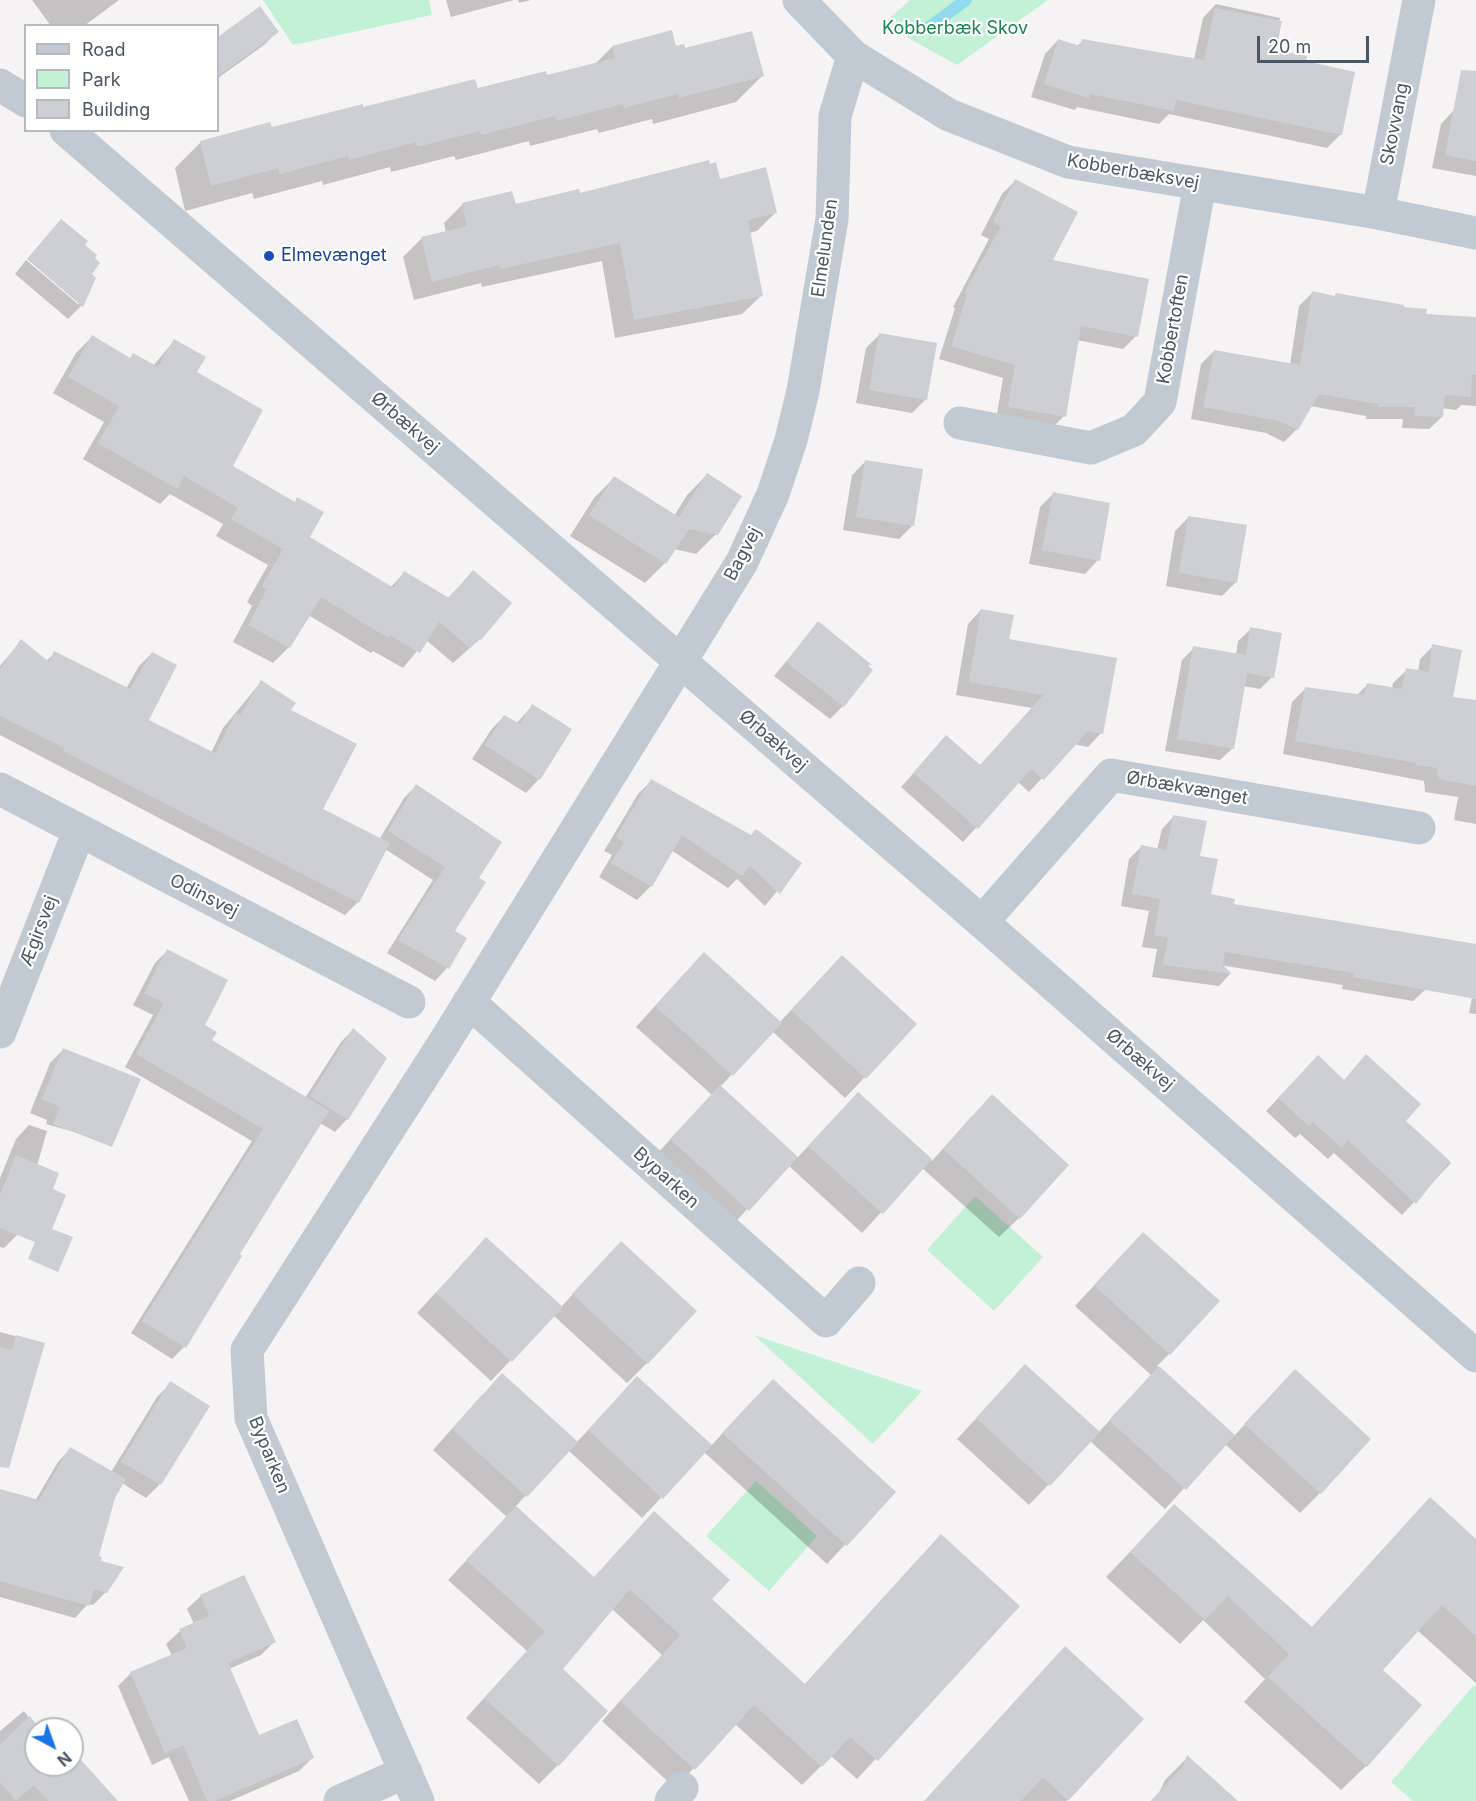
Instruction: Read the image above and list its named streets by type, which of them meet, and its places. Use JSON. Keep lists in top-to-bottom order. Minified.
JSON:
{"streets":{"street":["Skovvang","Kobberbæksvej","Elmelunden","Kobbertoften","Ørbækvej","Bagvej","Ørbækvænget","Odinsvej","Ægirsvej","Byparken"]},"crossings":[["Skovvang","Kobberbæksvej"],["Kobberbæksvej","Elmelunden"],["Kobberbæksvej","Kobbertoften"],["Elmelunden","Bagvej"],["Ørbækvej","Bagvej"],["Ørbækvej","Ørbækvænget"],["Ørbækvej","Byparken"],["Bagvej","Byparken"],["Odinsvej","Ægirsvej"]],"parks":["Kobberbæk Skov"],"places":["Elmevænget"],"legend":["Road","Park","Building"],"scale_bar":"20 m","north":"bottom right"}
